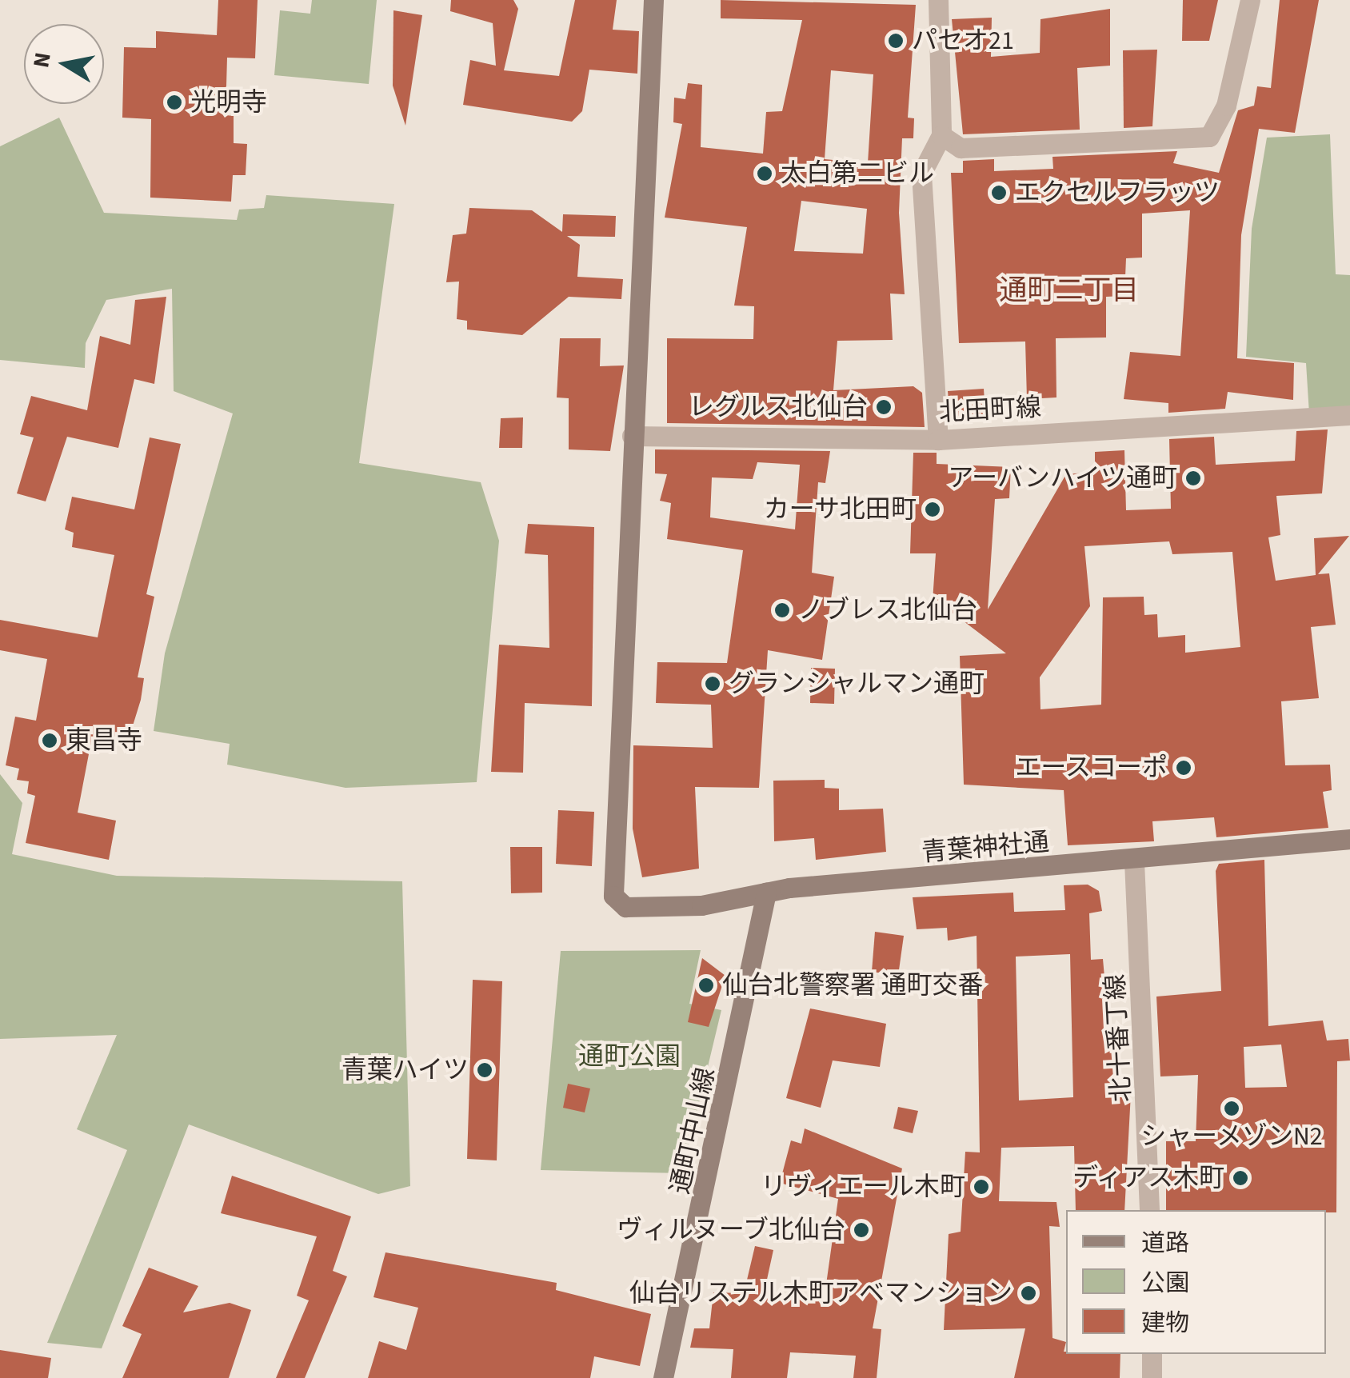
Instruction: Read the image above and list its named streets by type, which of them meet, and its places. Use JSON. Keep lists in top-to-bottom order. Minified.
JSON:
{"streets":{"street":["北田町線","青葉神社通","北十番丁線","通町中山線"]},"crossings":[["北田町線","青葉神社通"],["青葉神社通","北十番丁線"],["青葉神社通","通町中山線"]],"districts":["通町二丁目"],"parks":["通町公園"],"places":["パセオ21","光明寺","太白第二ビル","エクセルフラッツ","レグルス北仙台","アーバンハイツ通町","カーサ北田町","ノブレス北仙台","グランシャルマン通町","東昌寺","エースコーポ","仙台北警察署 通町交番","青葉ハイツ","シャーメゾンN2","ディアス木町","リヴィエール木町","ヴィルヌーブ北仙台","仙台リステル木町アベマンション"],"legend":["道路","公園","建物"],"north":"left"}
